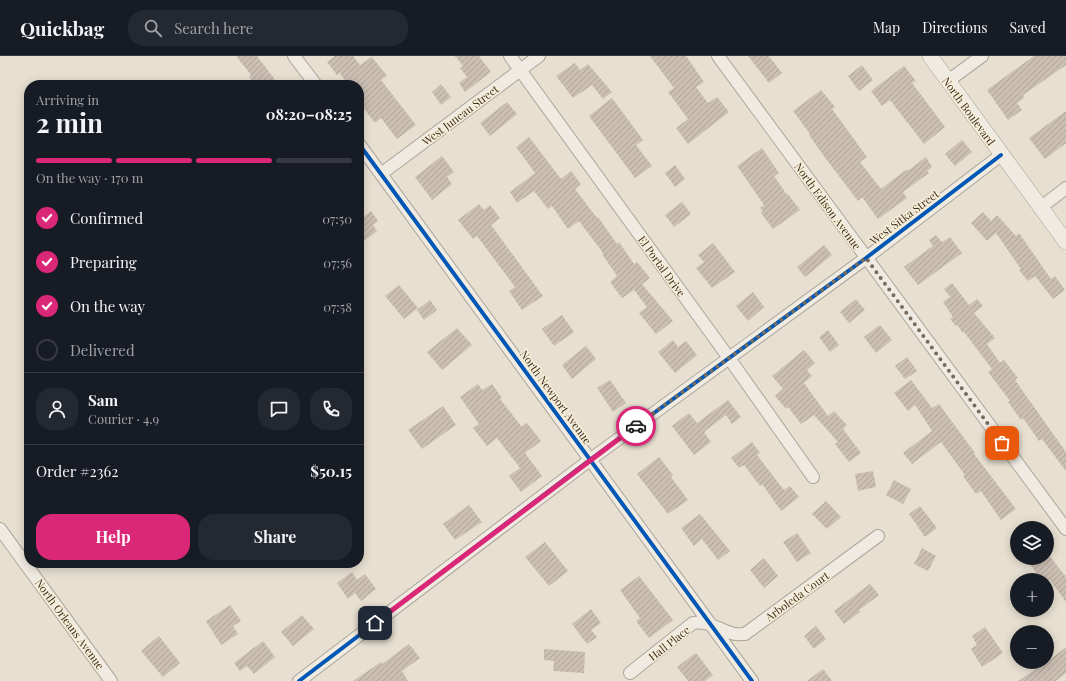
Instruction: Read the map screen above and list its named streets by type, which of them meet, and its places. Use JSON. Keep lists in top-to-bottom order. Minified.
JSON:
{"streets":{"street":["North Boulevard","West Juneau Street","North Edison Avenue","West Sitka Street","El Portal Drive","North Newport Avenue","Arboleda Court","North Orleans Avenue","Hall Place"]},"crossings":[["North Boulevard","West Sitka Street"],["West Juneau Street","El Portal Drive"],["West Juneau Street","North Newport Avenue"],["North Edison Avenue","West Sitka Street"],["West Sitka Street","El Portal Drive"],["West Sitka Street","North Newport Avenue"],["North Newport Avenue","Arboleda Court"],["North Newport Avenue","Hall Place"],["Arboleda Court","Hall Place"]],"page":{"header":"Quickbag","search":"Search here","nav":["Map","Directions","Saved"],"heading":["2 min","Arriving in","08:20–08:25"],"panel":["Sam","Courier · 4.9","Order #2362","$50.15"],"bar":"On the way · 170 m","list":[["Confirmed","07:50"],["Preparing","07:56"],["On the way","07:58"],"Delivered"],"buttons":["Help","Share"],"map_buttons":["+","−"]}}
